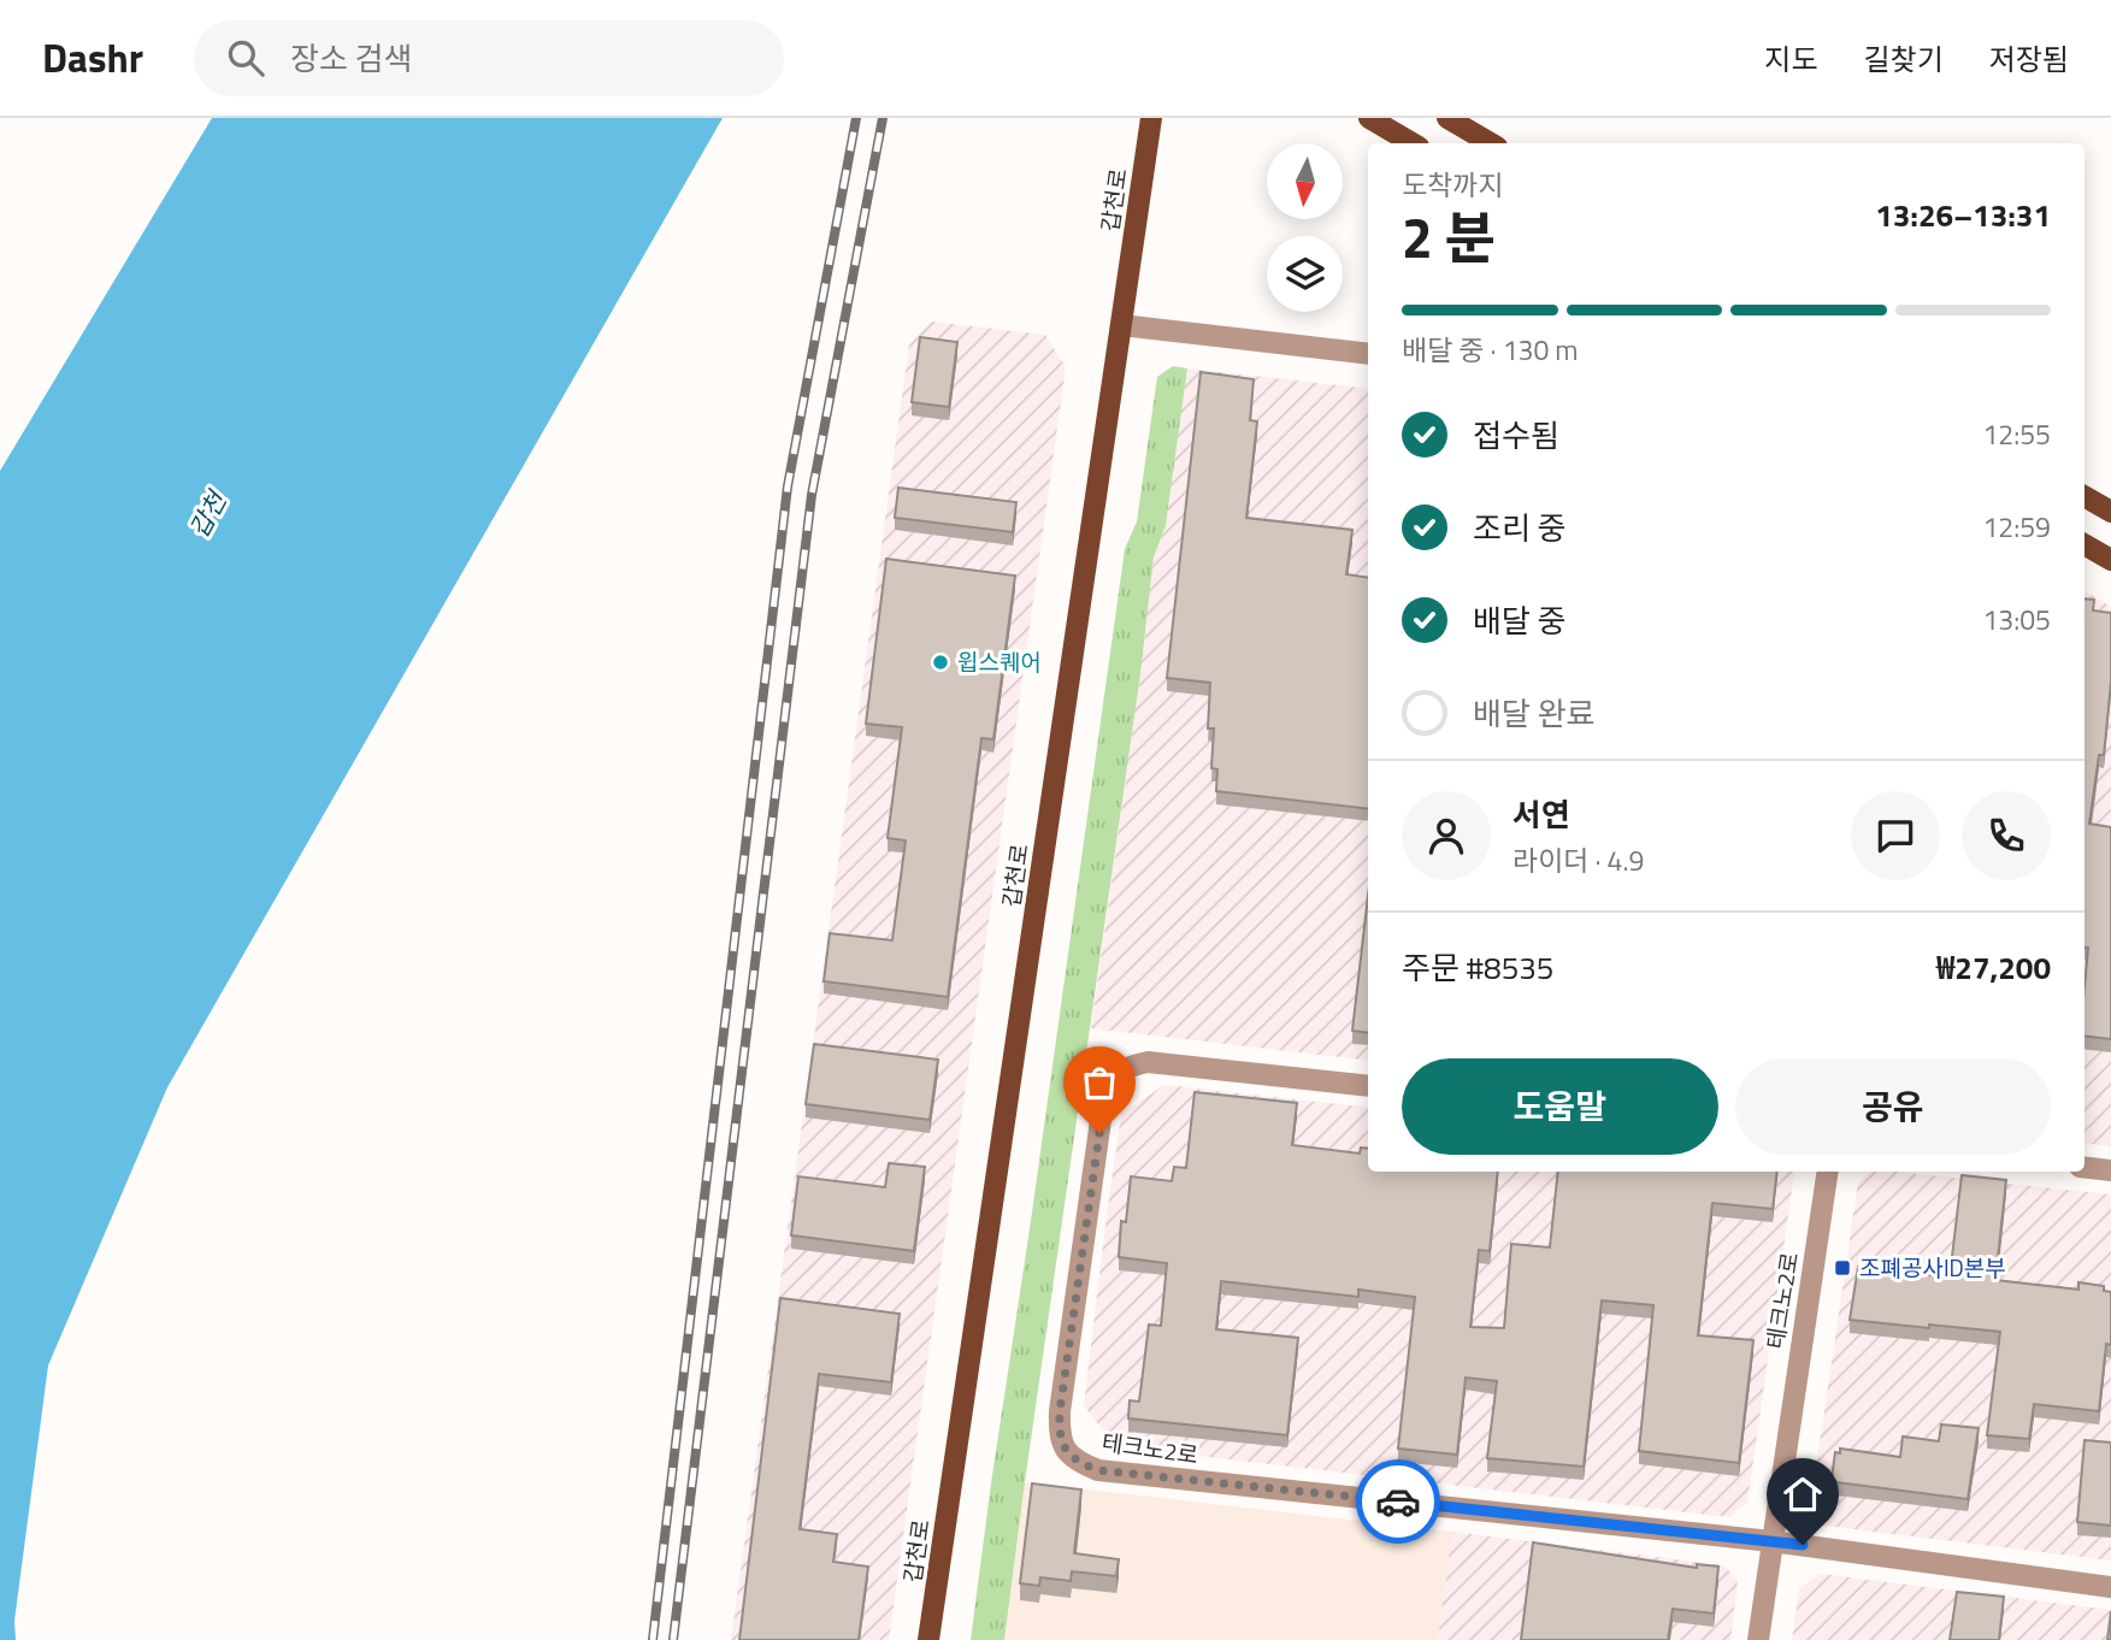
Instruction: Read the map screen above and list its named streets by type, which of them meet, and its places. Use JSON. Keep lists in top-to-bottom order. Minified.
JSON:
{"streets":{"main road":["갑천로"],"street":["테크노2로"]},"water":["갑천"],"places":{"other":["윕스퀘어"],"transit":["조폐공사ID본부"]},"north":"bottom","page":{"header":"Dashr","search":"장소 검색","nav":["지도","길찾기","저장됨"],"heading":["2 분","도착까지","13:26–13:31"],"panel":["서연","라이더 · 4.9","주문 #8535","₩27,200"],"bar":"배달 중 · 130 m","list":[["접수됨","12:55"],["조리 중","12:59"],["배달 중","13:05"],"배달 완료"],"buttons":["도움말","공유"]}}
